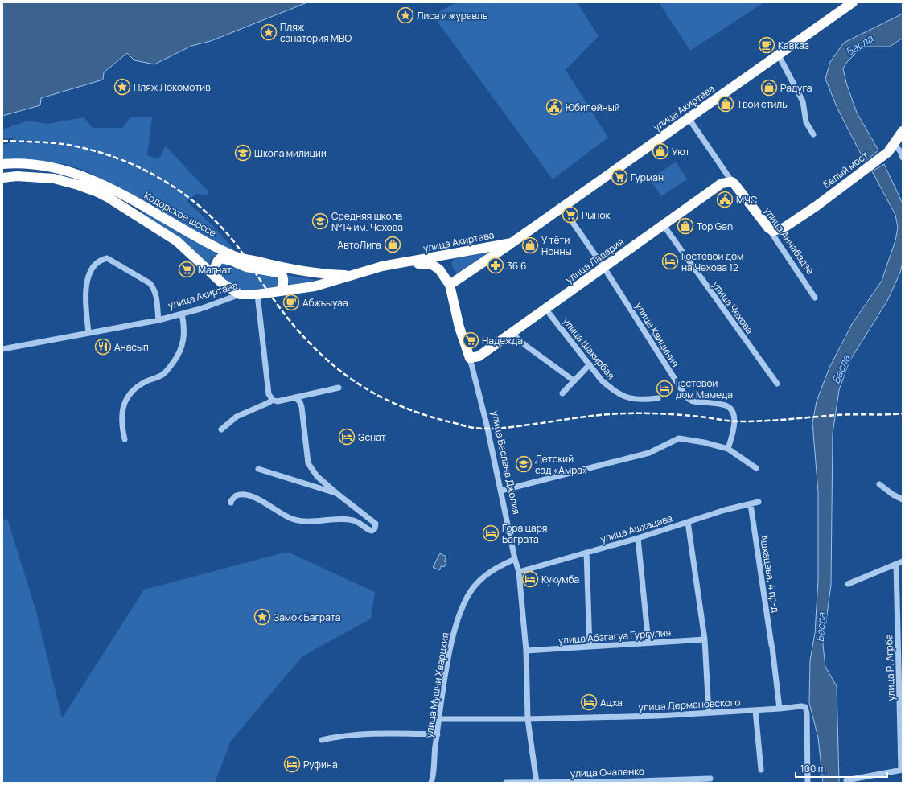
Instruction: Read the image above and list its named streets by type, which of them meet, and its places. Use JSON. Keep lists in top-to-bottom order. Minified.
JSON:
{"streets":{"highway":["улица Акиртава","Белый мост","Кодорское шоссе","улица Анчабадзе","улица Ладария","улица Беслана Джелия"],"street":["улица Чехова","улица Квициния","улица Шакирбая","улица Ашхацава","Ашхацава, 4 пр-д","улица Абзгагуа Гургулия","улица Р. Агрба","улица Мушни Хварцкия","улица Дермановского","улица Очаленко"]},"crossings":[["улица Акиртава","Кодорское шоссе"],["улица Акиртава","улица Анчабадзе"],["улица Акиртава","улица Квициния"],["улица Акиртава","улица Беслана Джелия"],["Белый мост","улица Анчабадзе"],["улица Анчабадзе","улица Ладария"],["улица Ладария","улица Чехова"],["улица Ладария","улица Квициния"],["улица Ладария","улица Шакирбая"],["улица Ладария","улица Беслана Джелия"],["улица Беслана Джелия","улица Ашхацава"],["улица Беслана Джелия","улица Абзгагуа Гургулия"],["улица Беслана Джелия","улица Мушни Хварцкия"],["улица Беслана Джелия","улица Дермановского"],["улица Беслана Джелия","улица Очаленко"],["улица Ашхацава","Ашхацава, 4 пр-д"],["Ашхацава, 4 пр-д","улица Дермановского"],["улица Мушни Хварцкия","улица Дермановского"]],"water":["Басла"],"places":{"place":["Лиса и журавль","Пляж санатория МВО","Пляж Локомотив","Замок Баграта"],"cafe":["Кавказ","Абжьыуаа"],"shop":["Радуга","Твой стиль","Уют","Top Gan","АвтоЛига","У тёти Нонны"],"public building":["Юбилейный","МЧС"],"school or university":["Школа милиции","Средняя школа №14 им. Чехова","Детский сад «Амра»"],"supermarket":["Гурман","Рынок","Магнат","Надежда"],"hotel":["Гостевой дом на Чехова 12","Гостевой дом Мамеда","Эснат","Гора царя Баграта","Кукумба","Ацха","Руфина"],"pharmacy":["36.6"],"restaurant":["Анасып"]},"scale_bar":"100 m"}
